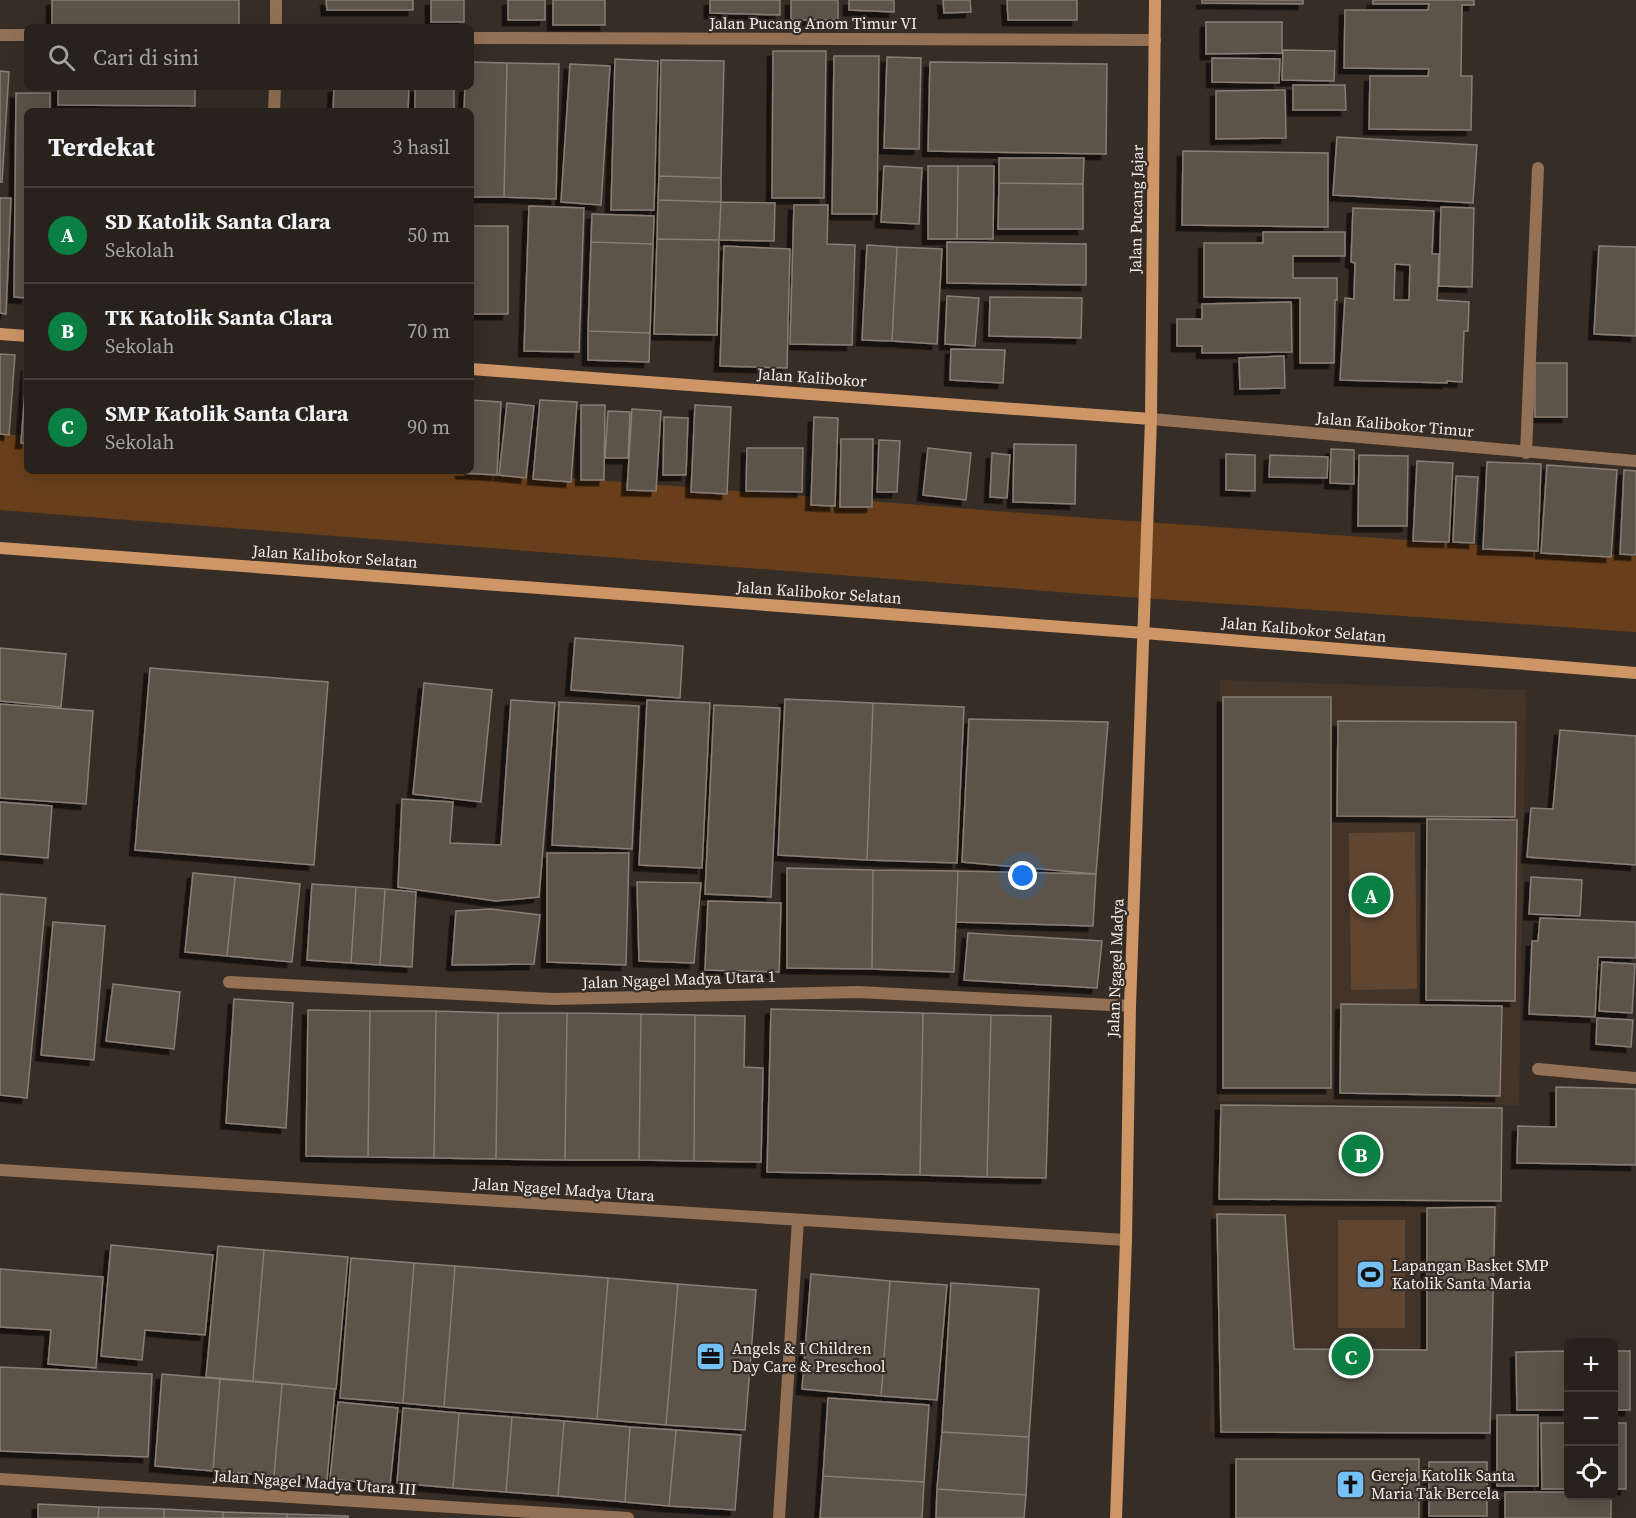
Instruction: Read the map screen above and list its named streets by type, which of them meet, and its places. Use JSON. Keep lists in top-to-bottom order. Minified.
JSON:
{"streets":{"street":["Jalan Pucang Anom Timur VI","Jalan Pucang Jajar","Jalan Kalibokor","Jalan Kalibokor Timur","Jalan Kalibokor Selatan","Jalan Ngagel Madya","Jalan Ngagel Madya Utara 1","Jalan Ngagel Madya Utara","Jalan Ngagel Madya Utara III"]},"crossings":[["Jalan Pucang Anom Timur VI","Jalan Pucang Jajar"],["Jalan Pucang Jajar","Jalan Kalibokor"],["Jalan Pucang Jajar","Jalan Kalibokor Timur"],["Jalan Pucang Jajar","Jalan Ngagel Madya"],["Jalan Kalibokor","Jalan Kalibokor Timur"],["Jalan Kalibokor","Jalan Ngagel Madya"],["Jalan Kalibokor Timur","Jalan Ngagel Madya"],["Jalan Kalibokor Selatan","Jalan Ngagel Madya"],["Jalan Ngagel Madya","Jalan Ngagel Madya Utara 1"],["Jalan Ngagel Madya","Jalan Ngagel Madya Utara"]],"places":{"sports":["Lapangan Basket SMP Katolik Santa Maria"],"office":["Angels & I Children Day Care & Preschool"],"church":["Gereja Katolik Santa Maria Tak Bercela"]},"page":{"search":"Cari di sini","heading":["Terdekat","3 hasil"],"list":[{"mark":"A","name":"SD Katolik Santa Clara","note":"Sekolah","value":"50 m"},{"mark":"B","name":"TK Katolik Santa Clara","note":"Sekolah","value":"70 m"},{"mark":"C","name":"SMP Katolik Santa Clara","note":"Sekolah","value":"90 m"}],"pins":["A","B","C"],"map_buttons":["+","−"]}}
